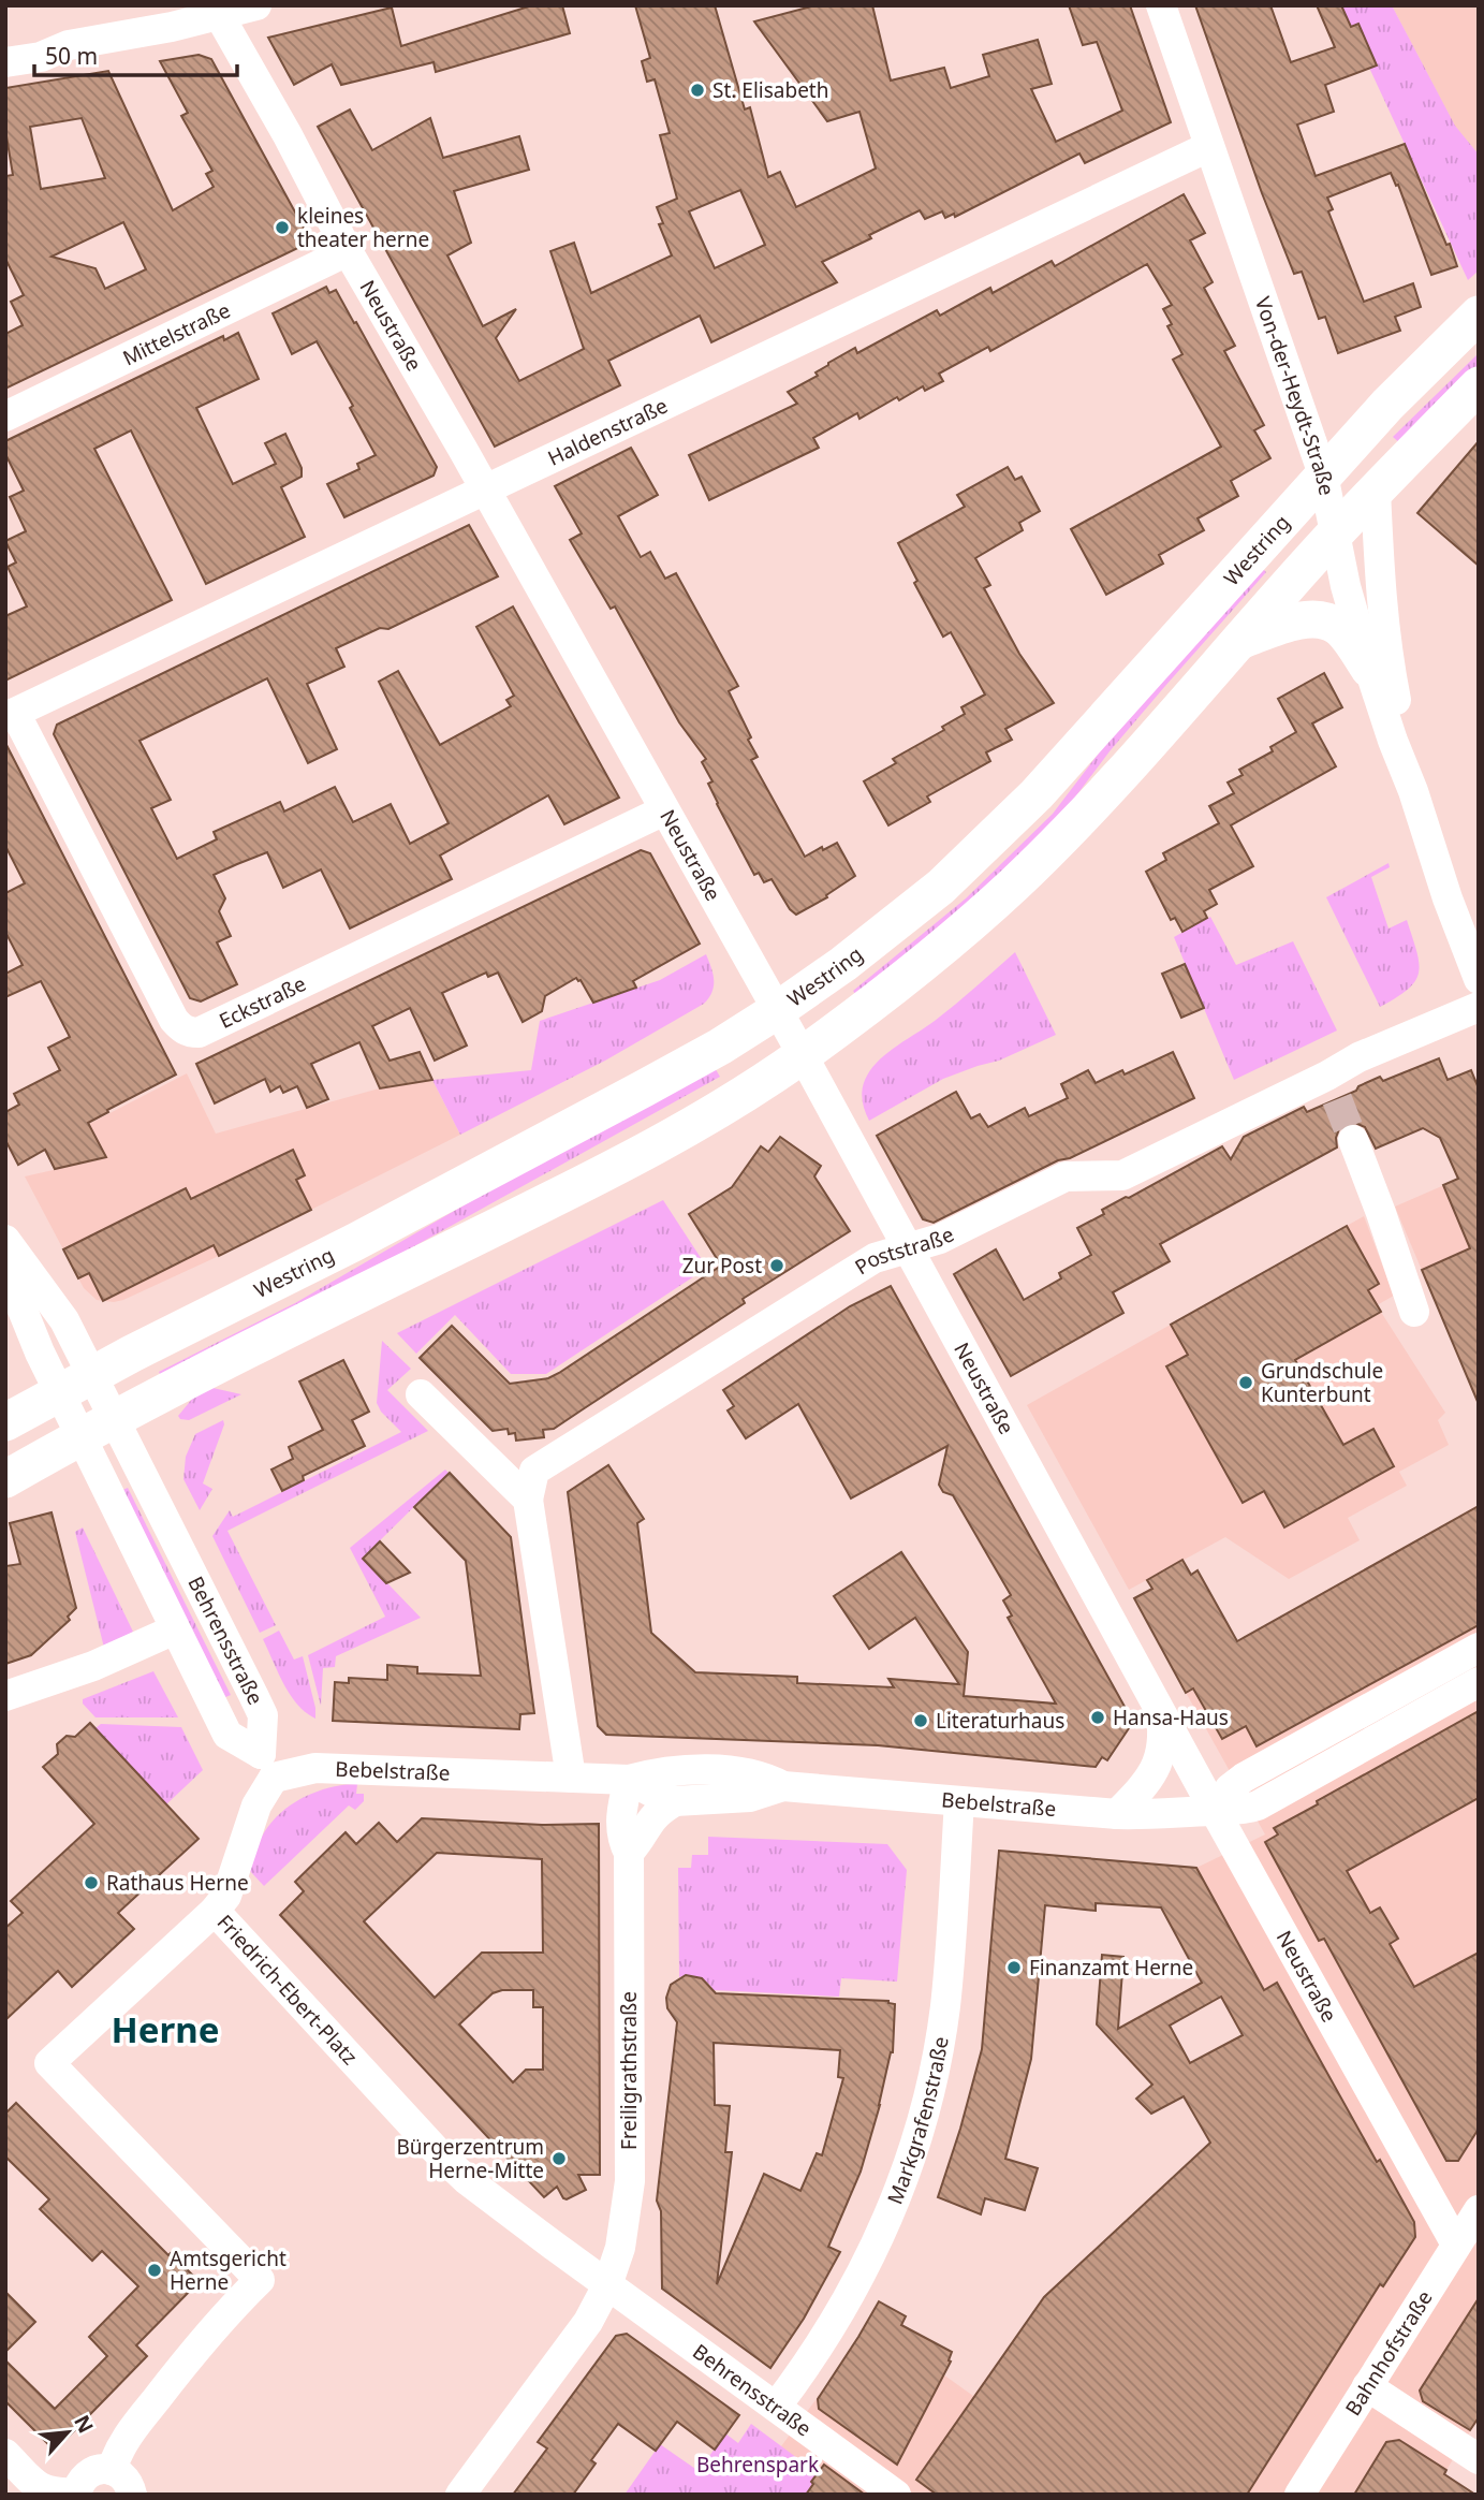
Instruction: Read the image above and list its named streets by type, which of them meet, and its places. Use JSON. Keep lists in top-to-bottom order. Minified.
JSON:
{"streets":{"main road":["Westring"],"street":["Neustraße","Mittelstraße","Von-der-Heydt-Straße","Haldenstraße","Eckstraße","Poststraße","Behrensstraße","Bebelstraße","Friedrich-Ebert-Platz","Freiligrathstraße","Markgrafenstraße","Bahnhofstraße"]},"crossings":[["Neustraße","Mittelstraße"],["Neustraße","Haldenstraße"],["Neustraße","Westring"],["Neustraße","Eckstraße"],["Neustraße","Poststraße"],["Neustraße","Bebelstraße"],["Neustraße","Bahnhofstraße"],["Von-der-Heydt-Straße","Haldenstraße"],["Von-der-Heydt-Straße","Westring"],["Haldenstraße","Eckstraße"],["Westring","Behrensstraße"],["Behrensstraße","Bebelstraße"],["Behrensstraße","Friedrich-Ebert-Platz"],["Behrensstraße","Freiligrathstraße"],["Behrensstraße","Markgrafenstraße"],["Bebelstraße","Freiligrathstraße"],["Bebelstraße","Markgrafenstraße"],["Friedrich-Ebert-Platz","Freiligrathstraße"]],"districts":["Herne"],"parks":["Behrenspark"],"places":["St. Elisabeth","kleines theater herne","Zur Post","Grundschule Kunterbunt","Hansa-Haus","Literaturhaus","Rathaus Herne","Finanzamt Herne","Bürgerzentrum Herne-Mitte","Amtsgericht Herne"],"scale_bar":"50 m","north":"top right"}
